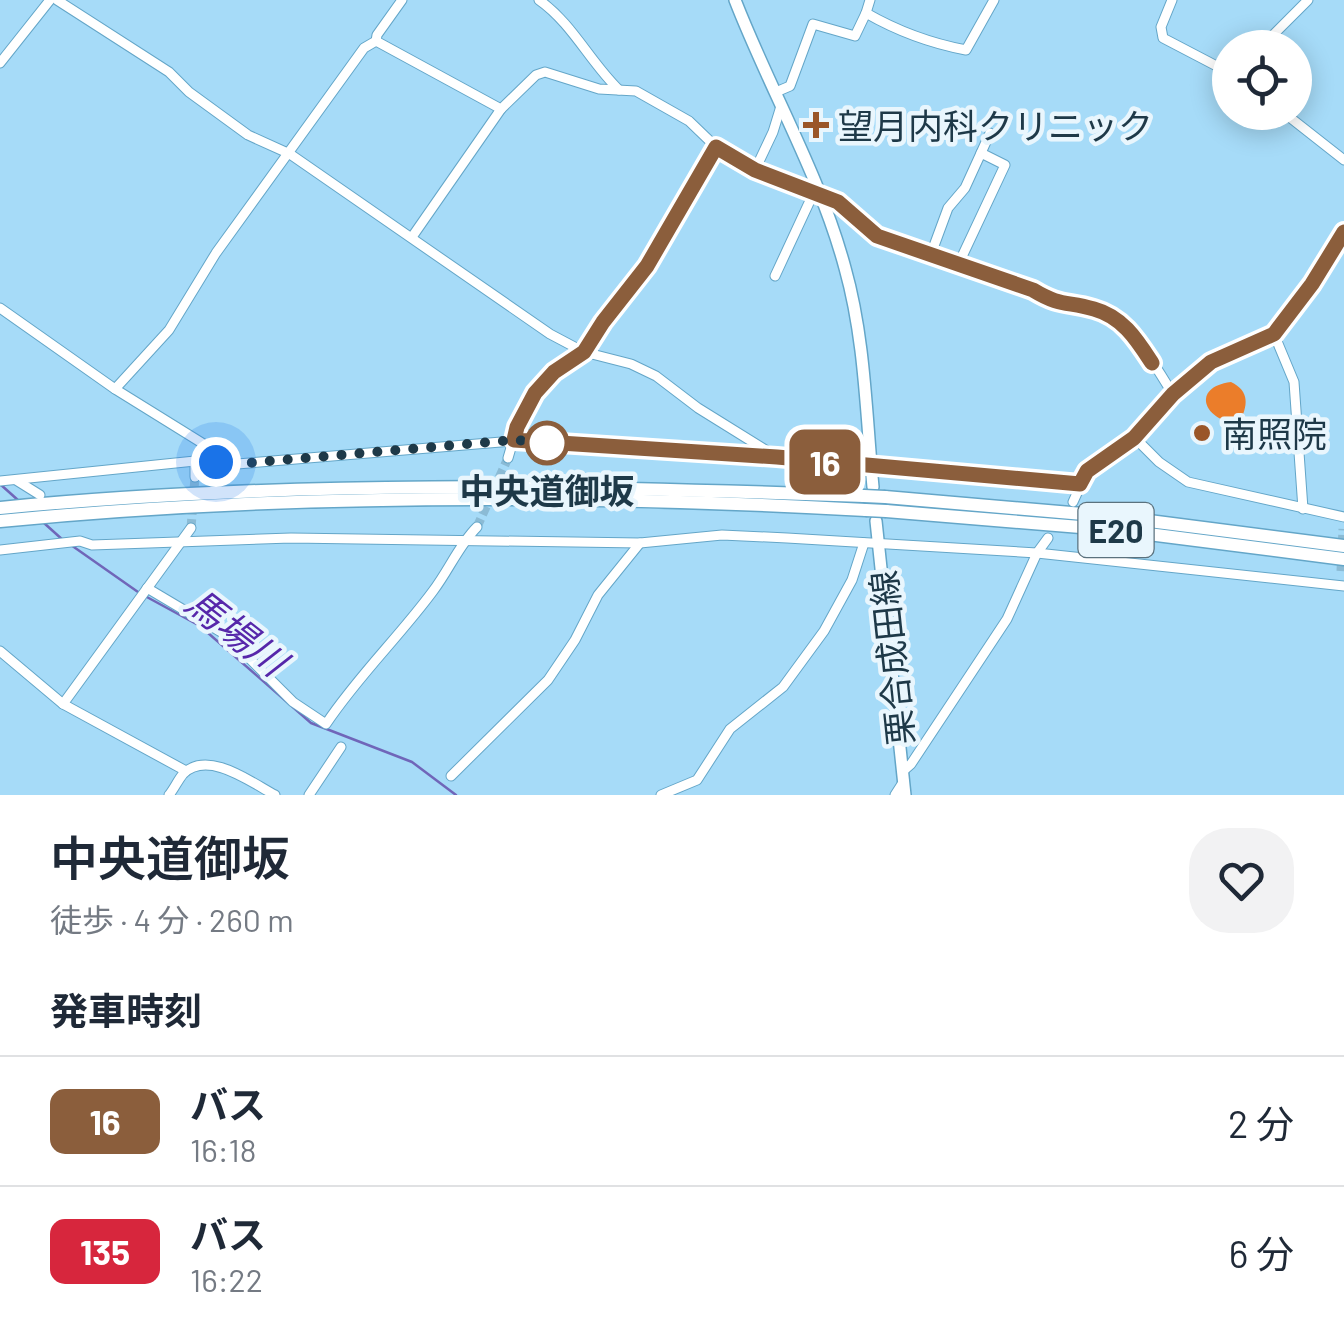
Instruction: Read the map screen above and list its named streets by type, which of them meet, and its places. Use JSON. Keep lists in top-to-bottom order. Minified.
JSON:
{"streets":{"highway":["E20"],"main road":["栗合成田線"]},"crossings":[["E20","栗合成田線"]],"water":["馬場川"],"places":{"health":["望月内科クリニック"],"other":["南照院","中央道御坂"]},"lines":["bus line 16"],"page":{"on_map":"16","heading":[["中央道御坂","徒歩 · 4 分 · 260 m"],"発車時刻"],"list":[{"mark":"16","name":"バス","note":"16:18","value":"2 分"},{"mark":"135","name":"バス","note":"16:22","value":"6 分"}]}}
